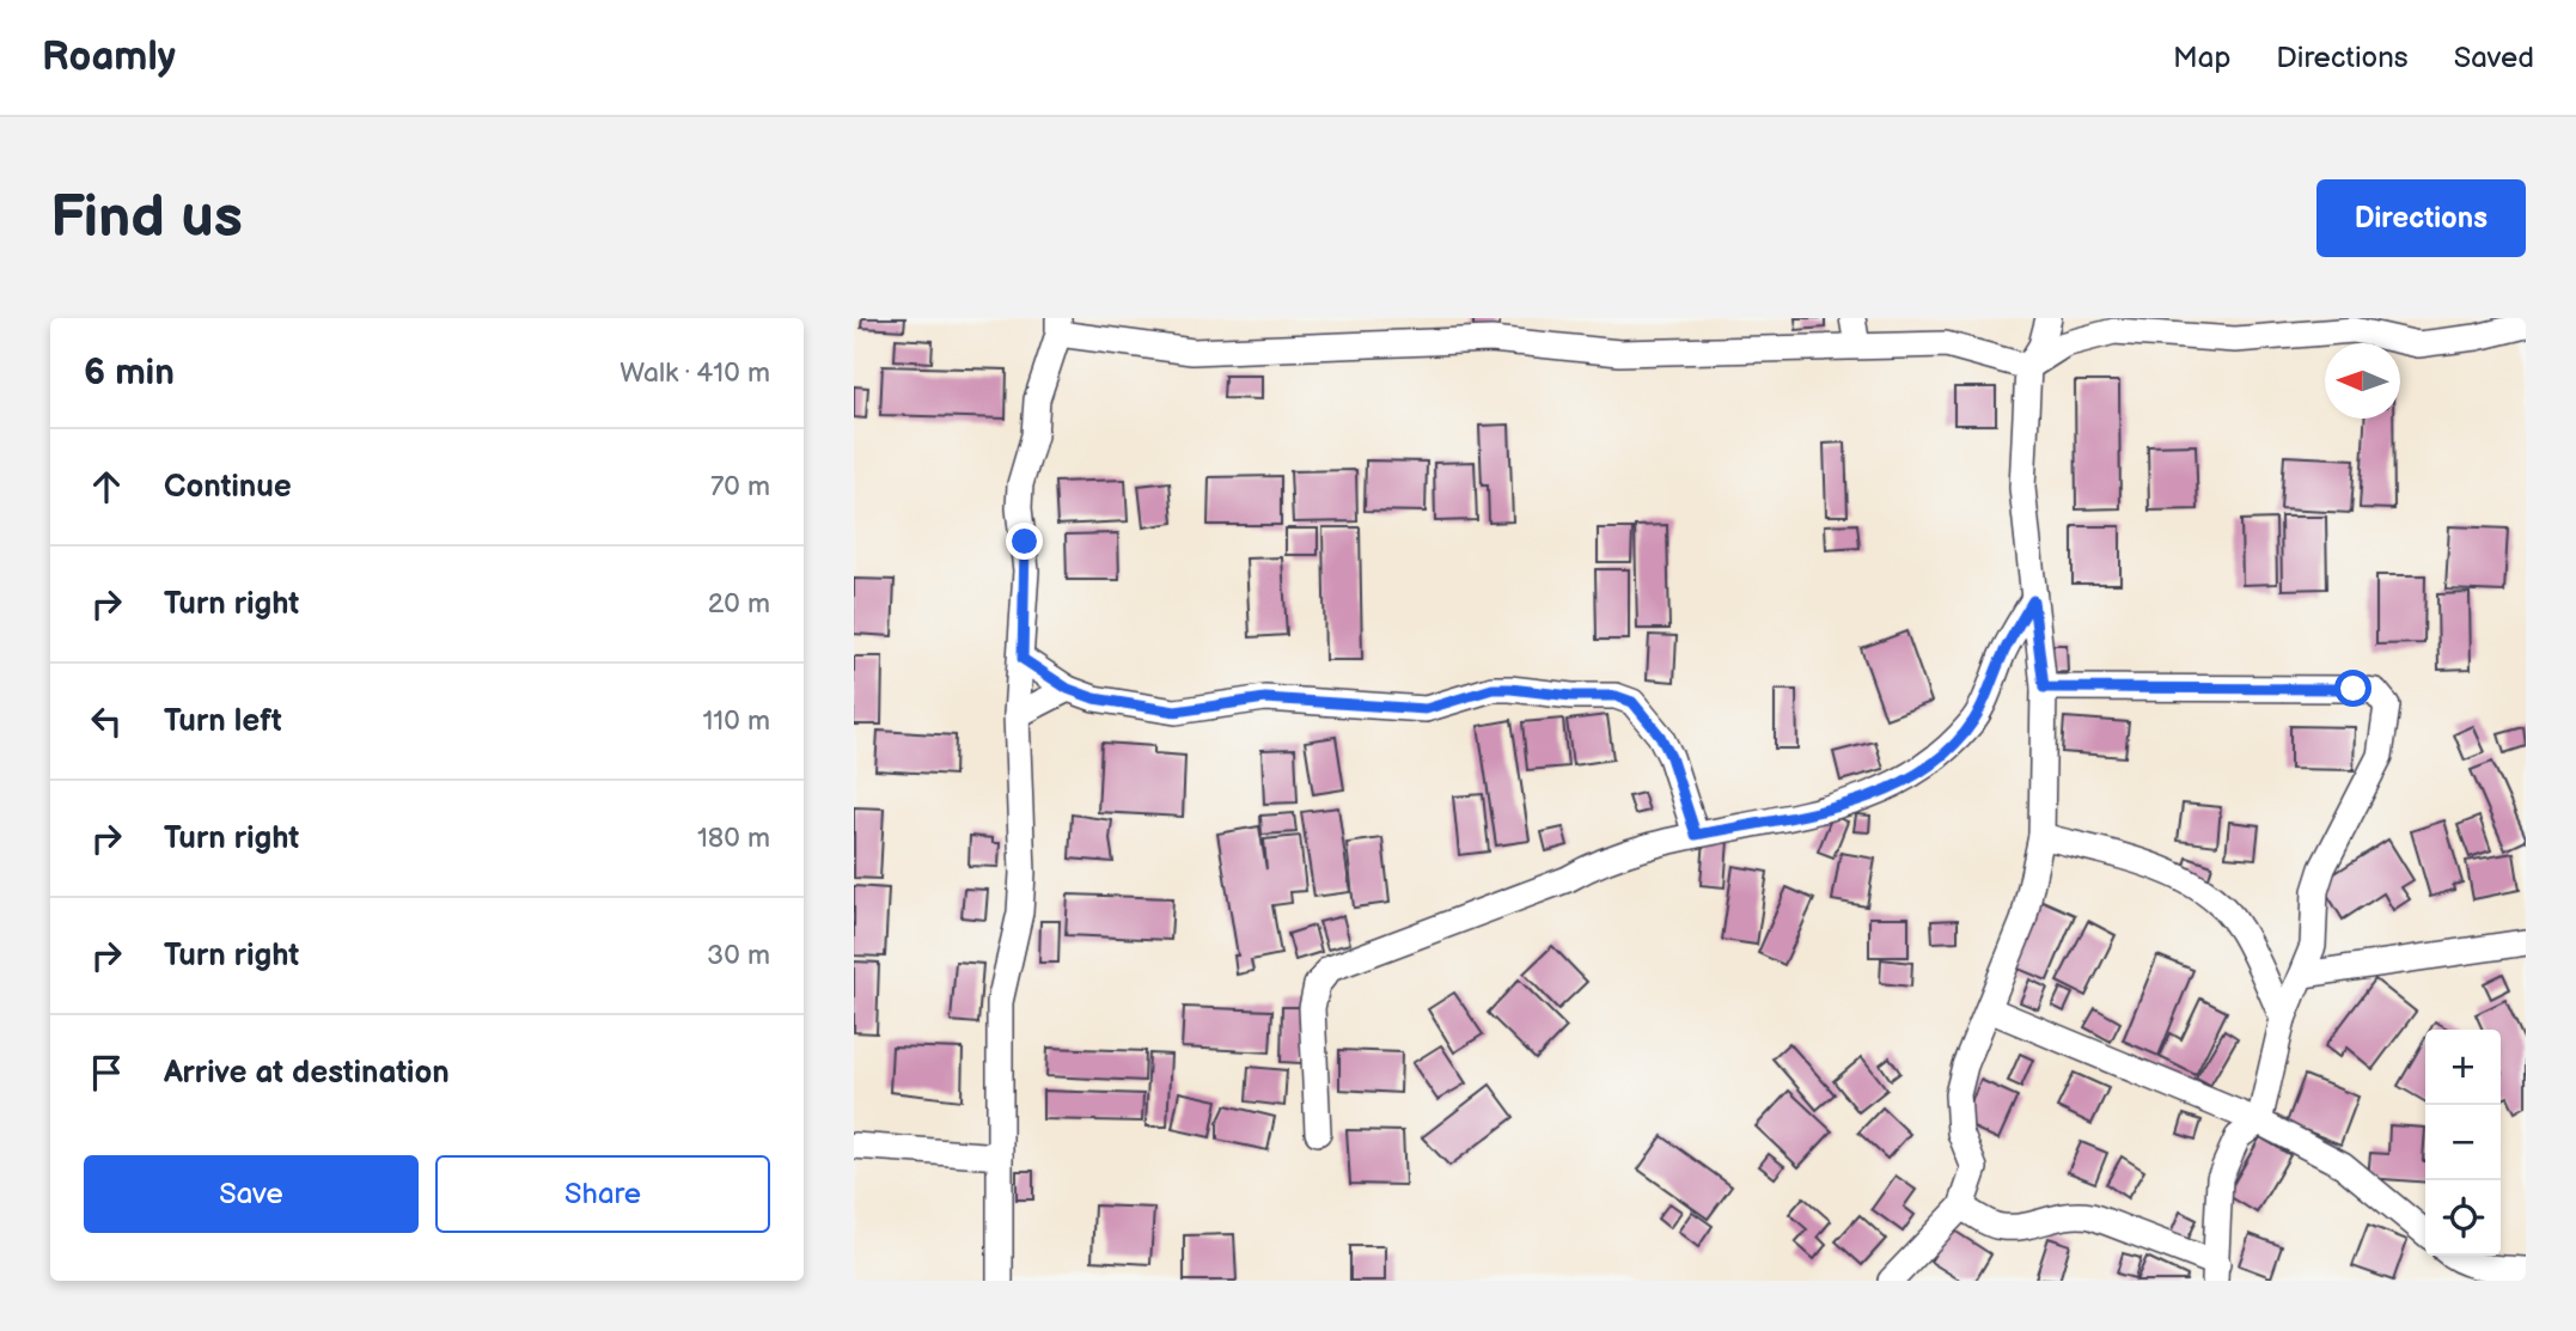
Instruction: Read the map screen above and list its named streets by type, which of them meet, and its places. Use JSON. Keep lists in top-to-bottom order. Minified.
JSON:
{"north":"left","page":{"header":"Roamly","nav":["Map","Directions","Saved"],"buttons":["Directions",["Save","Share"]],"title":"Find us","heading":["6 min","Walk · 410 m"],"list":[["Continue","70 m"],["Turn right","20 m"],["Turn left","110 m"],["Turn right","180 m"],["Turn right","30 m"],"Arrive at destination"],"map_buttons":["+","−"]}}
